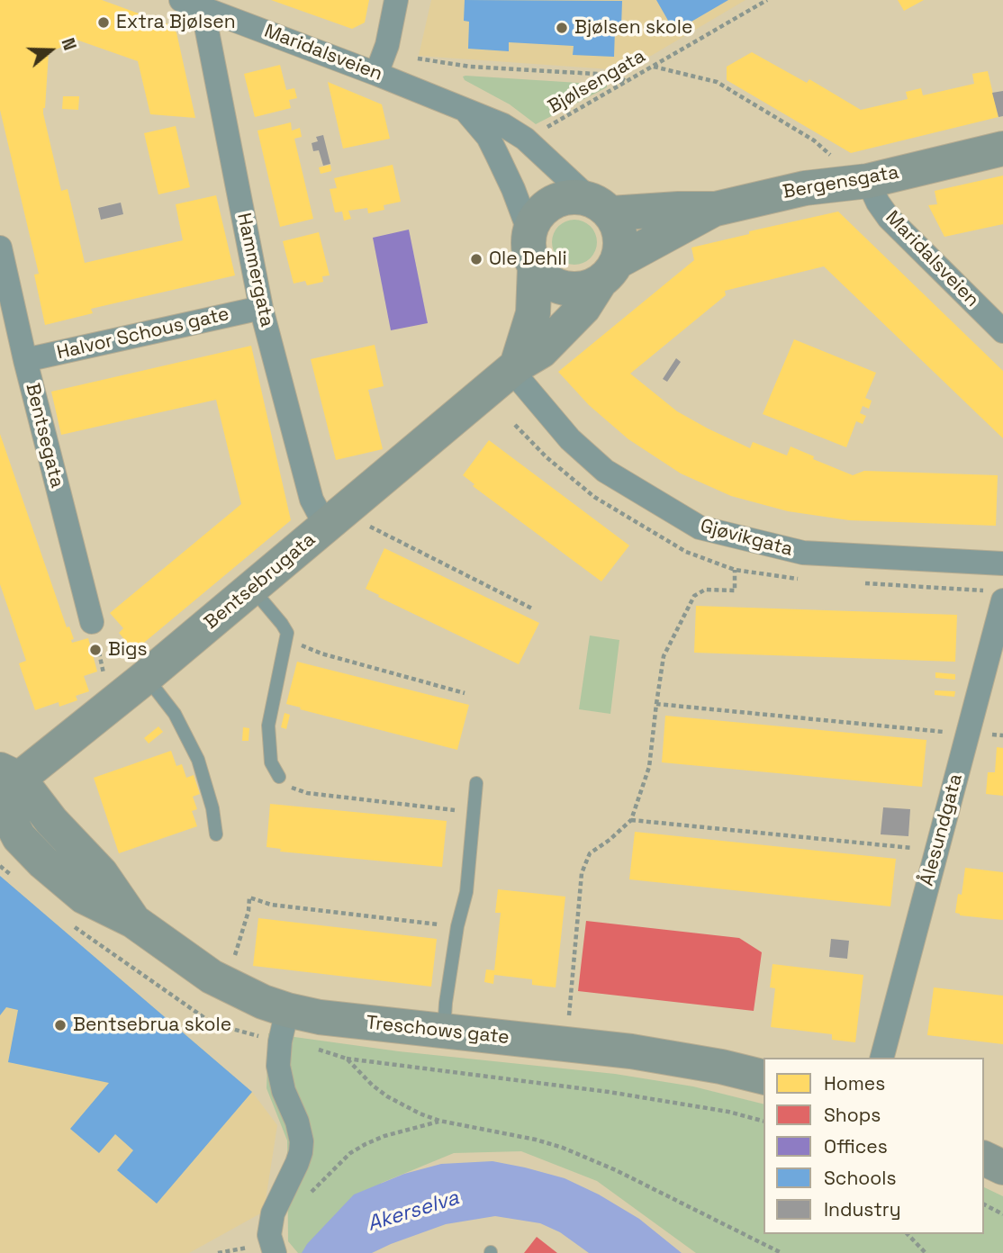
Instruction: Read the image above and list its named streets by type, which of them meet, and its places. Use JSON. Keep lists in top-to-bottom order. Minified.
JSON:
{"streets":{"street":["Maridalsveien","Bergensgata","Hammergata","Halvor Schous gate","Bentsegata","Gjøvikgata","Bentsebrugata","Ålesundgata","Treschows gate"],"path":["Bjølsengata"]},"crossings":[["Maridalsveien","Bergensgata"],["Maridalsveien","Hammergata"],["Maridalsveien","Bentsebrugata"],["Bergensgata","Bentsebrugata"],["Hammergata","Halvor Schous gate"],["Hammergata","Bentsebrugata"],["Halvor Schous gate","Bentsegata"],["Gjøvikgata","Bentsebrugata"],["Bentsebrugata","Treschows gate"]],"water":["Akerselva"],"places":["Extra Bjølsen","Bjølsen skole","Ole Dehli","Bigs","Bentsebrua skole"],"legend":["Homes","Shops","Offices","Schools","Industry"],"north":"right"}
